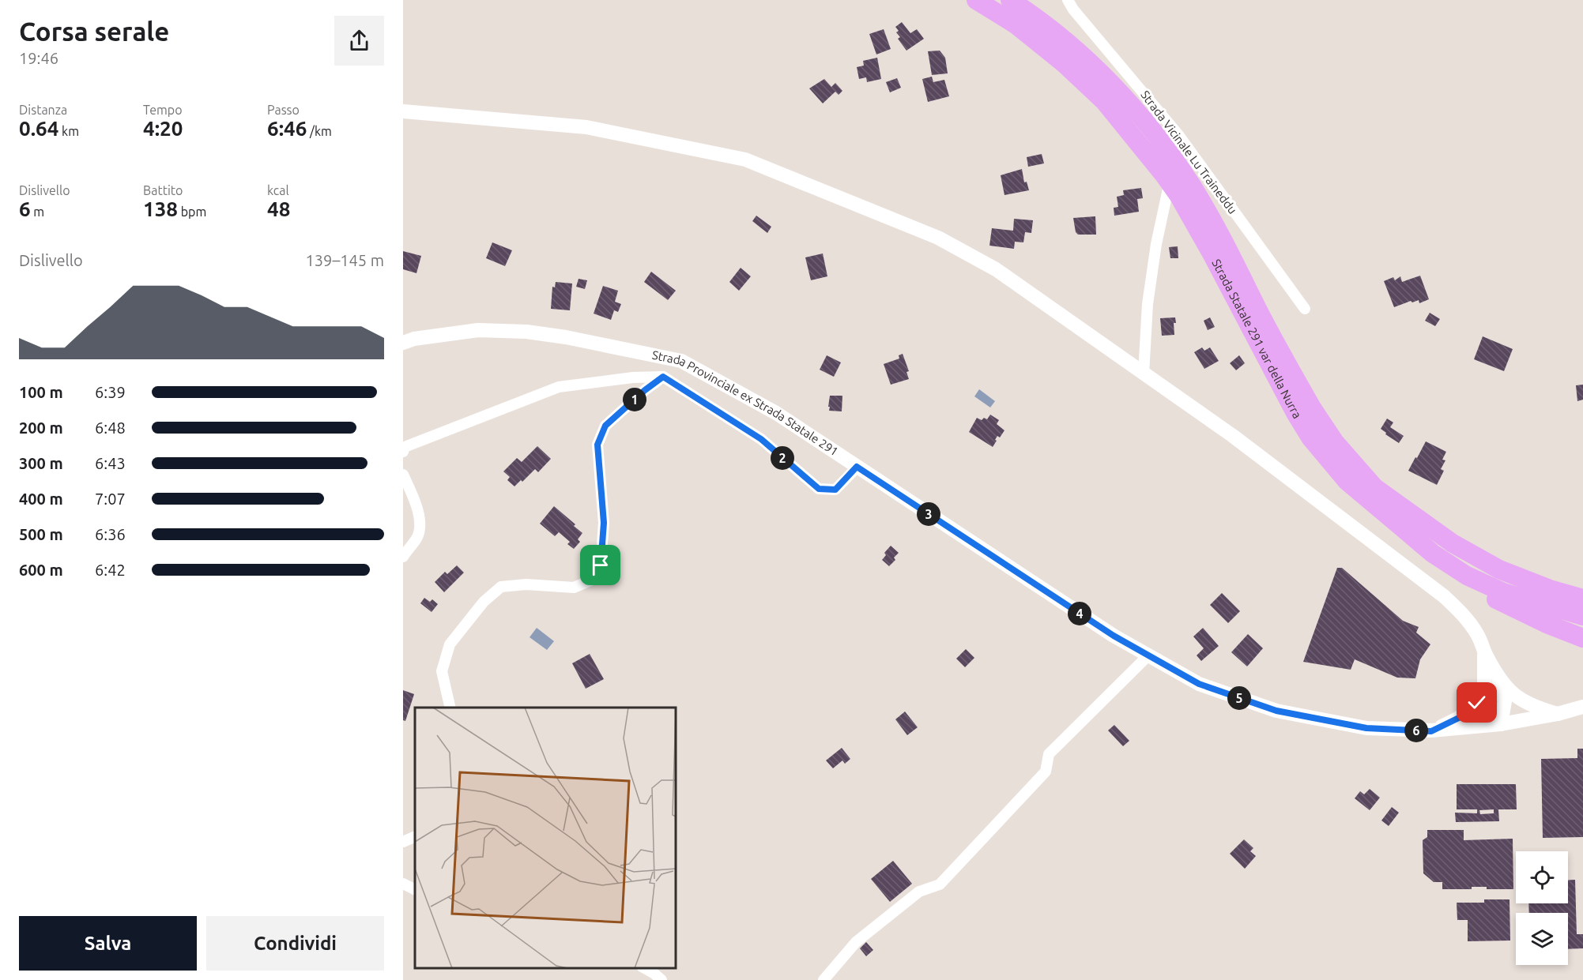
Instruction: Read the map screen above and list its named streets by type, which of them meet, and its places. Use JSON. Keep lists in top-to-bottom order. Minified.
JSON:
{"streets":{"highway":["Strada Statale 291 var della Nurra"],"street":["Strada Vicinale Lu Traineddu","Strada Provinciale ex Strada Statale 291"]},"page":{"heading":["Corsa serale","19:46"],"stats":[["Distanza","0.64 km"],["Tempo","4:20"],["Passo","6:46 /km"],["Dislivello","6 m"],["Battito","138 bpm"],["kcal","48"]],"chart":["Dislivello","139–145 m"],"list":[{"name":"100 m","note":"6:39"},{"name":"200 m","note":"6:48"},{"name":"300 m","note":"6:43"},{"name":"400 m","note":"7:07"},{"name":"500 m","note":"6:36"},{"name":"600 m","note":"6:42"}],"pins":["1","2","3","4","5","6"],"buttons":["Salva","Condividi"]}}
